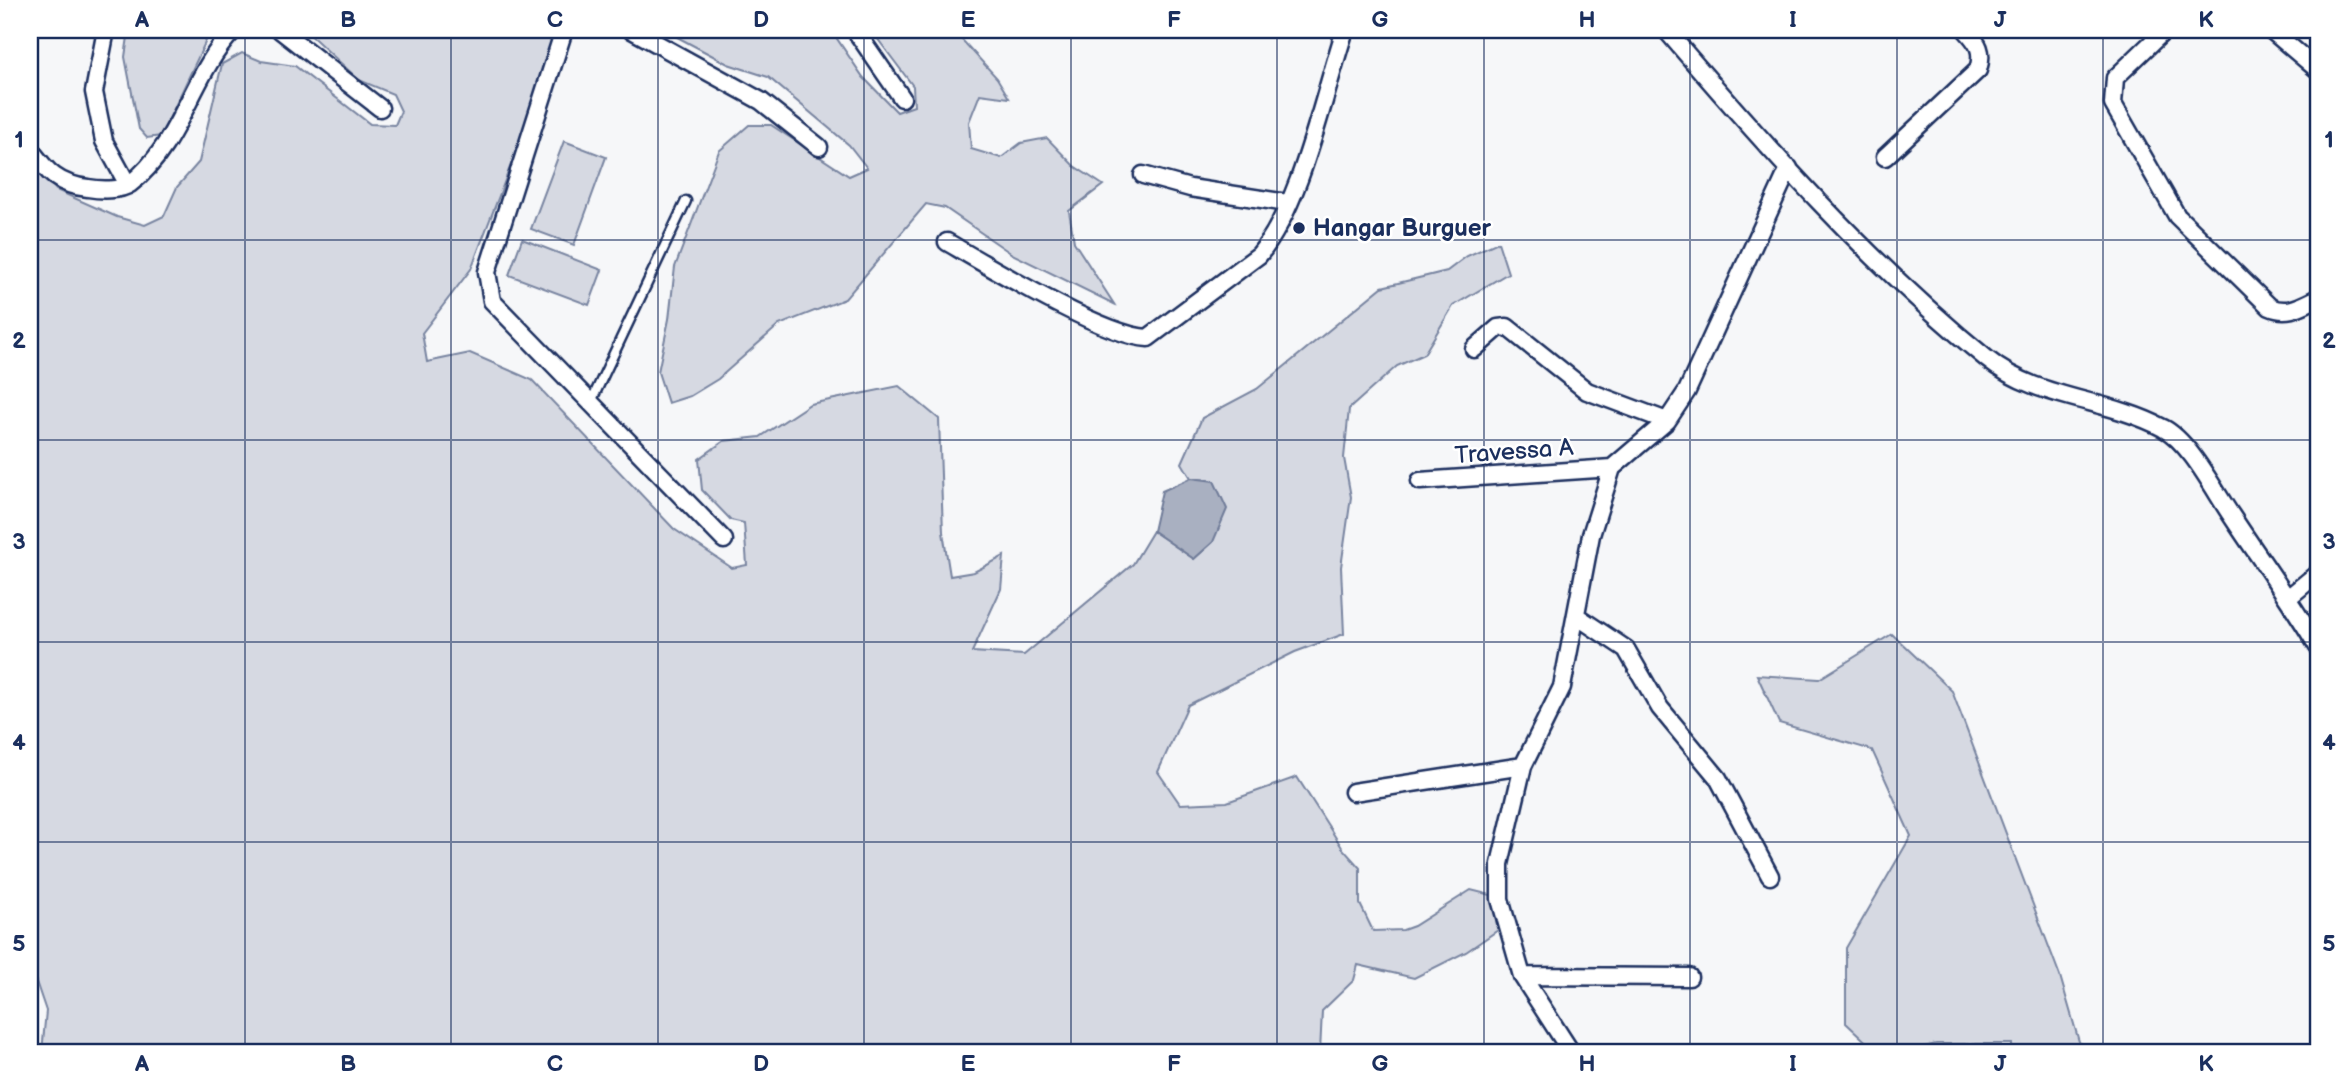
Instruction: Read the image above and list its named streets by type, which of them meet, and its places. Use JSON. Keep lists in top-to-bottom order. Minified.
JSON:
{"streets":{"street":["Travessa A"]},"places":["Hangar Burguer"],"grid":{"columns":["A","B","C","D","E","F","G","H","I","J","K"],"rows":["1","2","3","4","5"]}}
